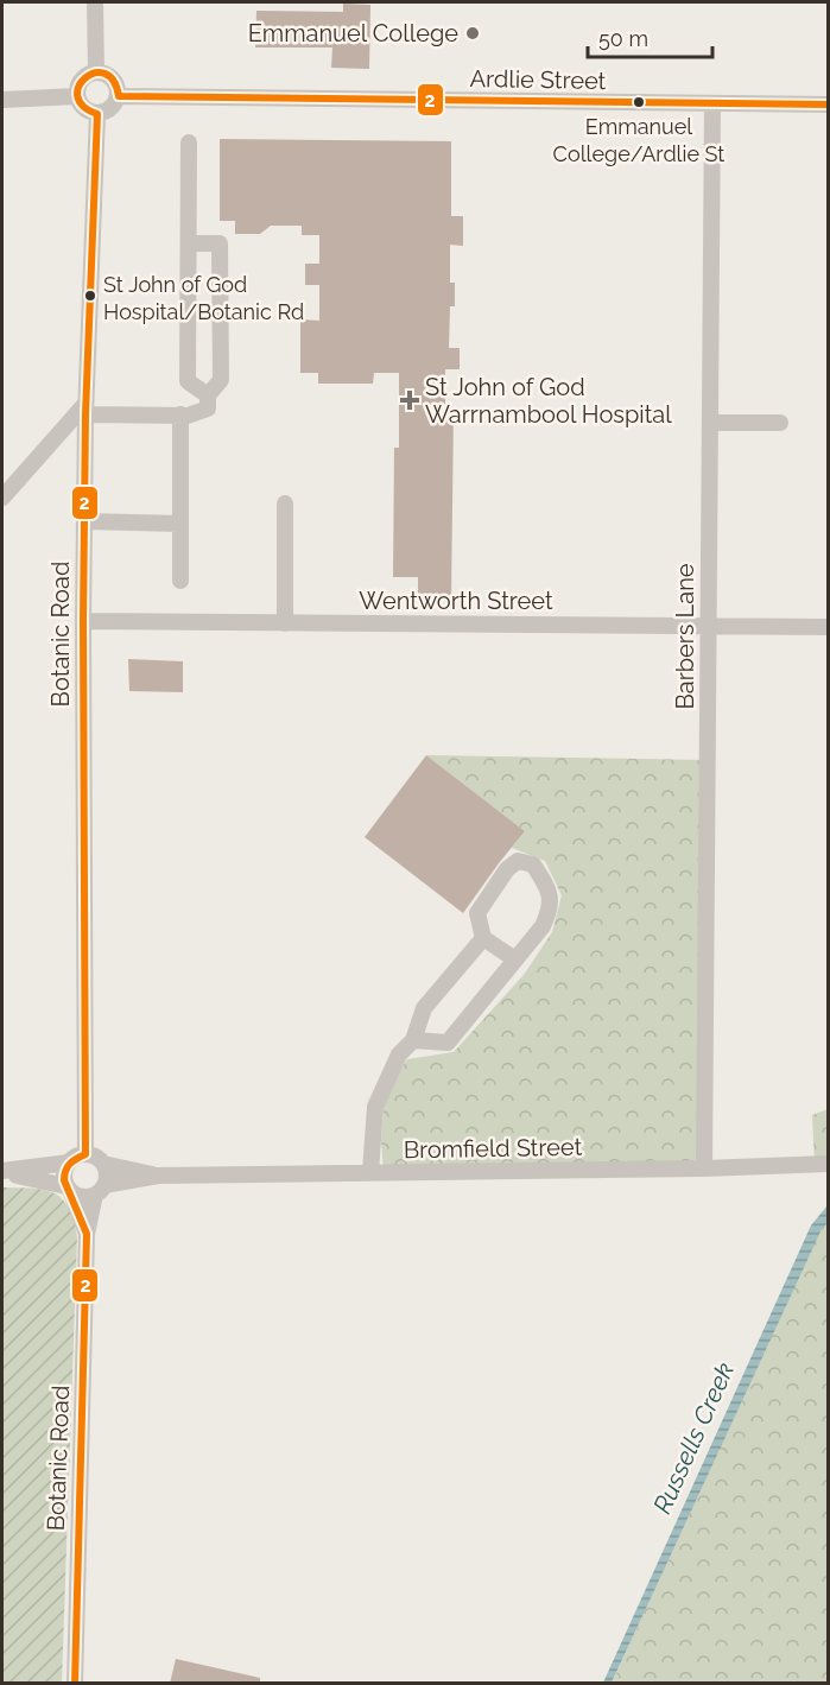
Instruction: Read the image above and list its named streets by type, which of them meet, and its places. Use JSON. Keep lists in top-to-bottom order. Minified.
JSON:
{"streets":{"street":["Ardlie Street","Wentworth Street","Botanic Road","Barbers Lane","Bromfield Street"]},"crossings":[["Ardlie Street","Botanic Road"],["Ardlie Street","Barbers Lane"],["Wentworth Street","Botanic Road"],["Wentworth Street","Barbers Lane"],["Botanic Road","Bromfield Street"],["Barbers Lane","Bromfield Street"]],"water":["Russells Creek"],"places":{"other":["Emmanuel College","Emmanuel College/Ardlie St","St John of God Hospital/Botanic Rd"],"health":["St John of God Warrnambool Hospital"]},"lines":["transit line 2"],"scale_bar":"50 m"}
